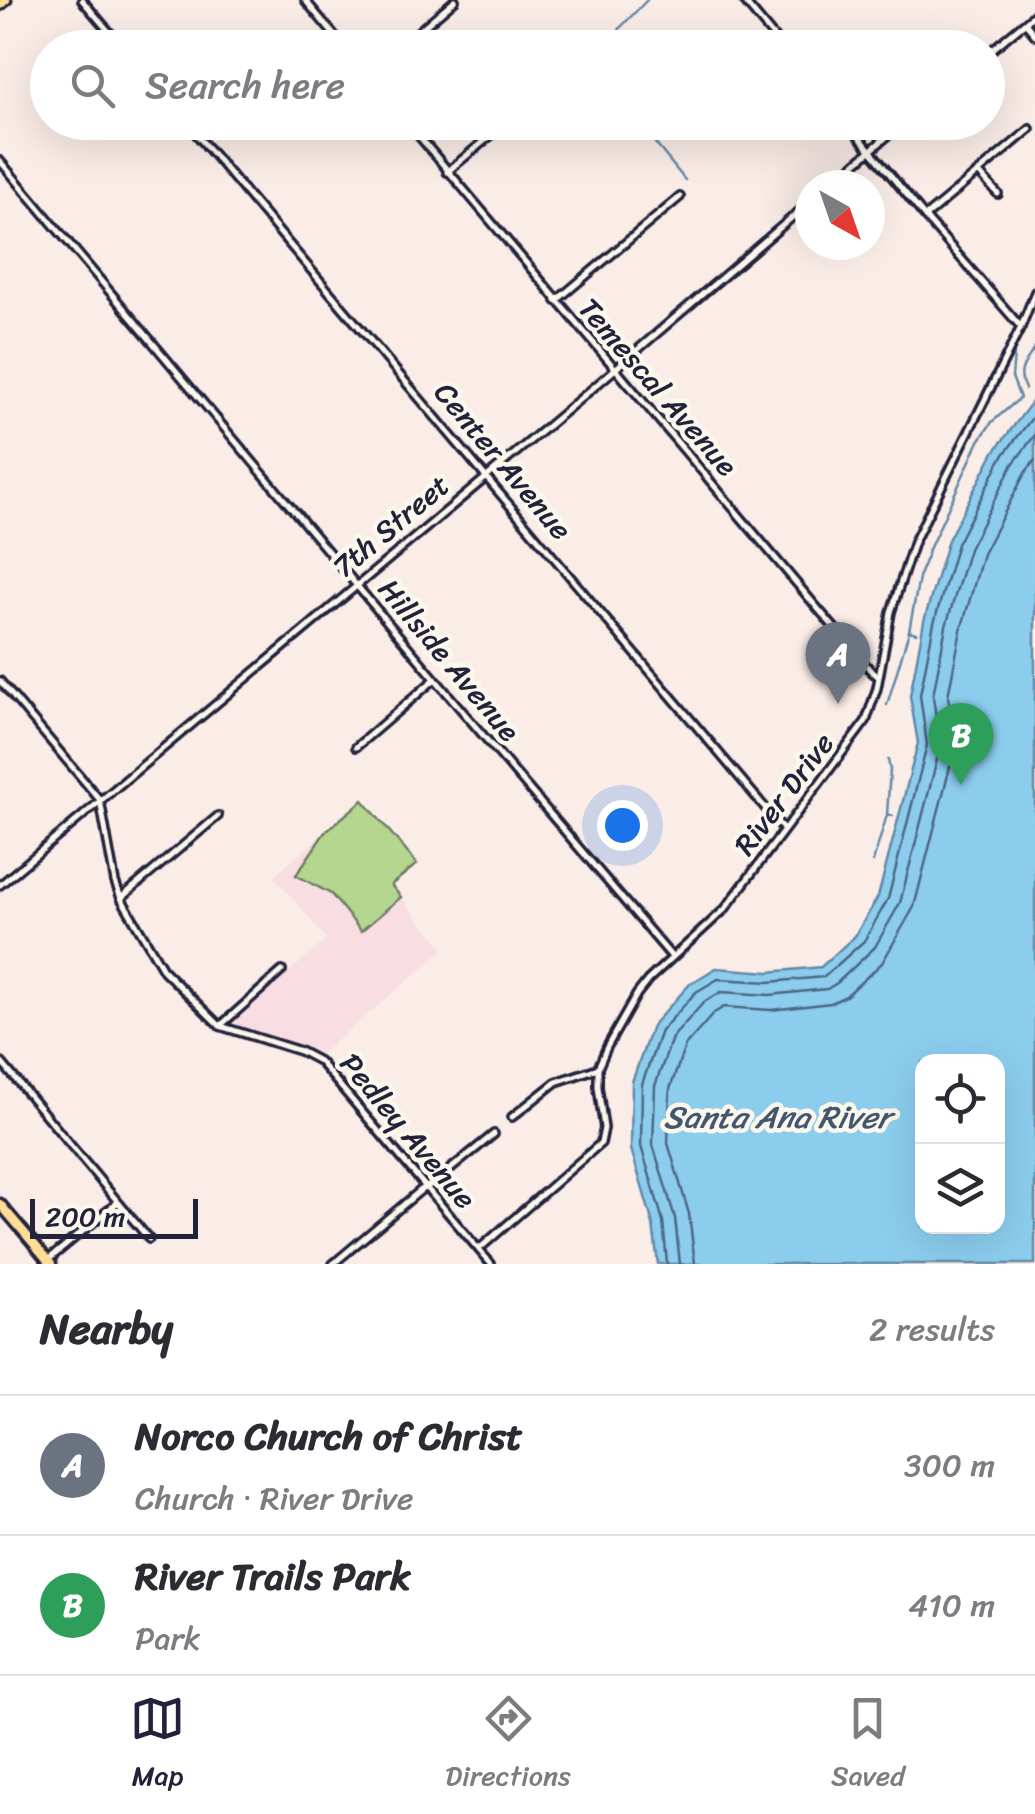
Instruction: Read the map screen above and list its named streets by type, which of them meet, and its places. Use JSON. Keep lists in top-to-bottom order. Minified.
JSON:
{"streets":{"street":["Temescal Avenue","Center Avenue","7th Street","Hillside Avenue","River Drive","Pedley Avenue"]},"crossings":[["Temescal Avenue","7th Street"],["Temescal Avenue","River Drive"],["Center Avenue","7th Street"],["Center Avenue","River Drive"],["7th Street","Hillside Avenue"],["7th Street","Pedley Avenue"],["Hillside Avenue","River Drive"]],"water":["Santa Ana River"],"scale_bar":"200 m","north":"bottom right","page":{"search":"Search here","pins":["A","B"],"scale":"200 m","heading":["Nearby","2 results"],"list":[{"mark":"A","name":"Norco Church of Christ","note":"Church · River Drive","value":"300 m"},{"mark":"B","name":"River Trails Park","note":"Park","value":"410 m"}],"nav":["Map","Directions","Saved"]}}
